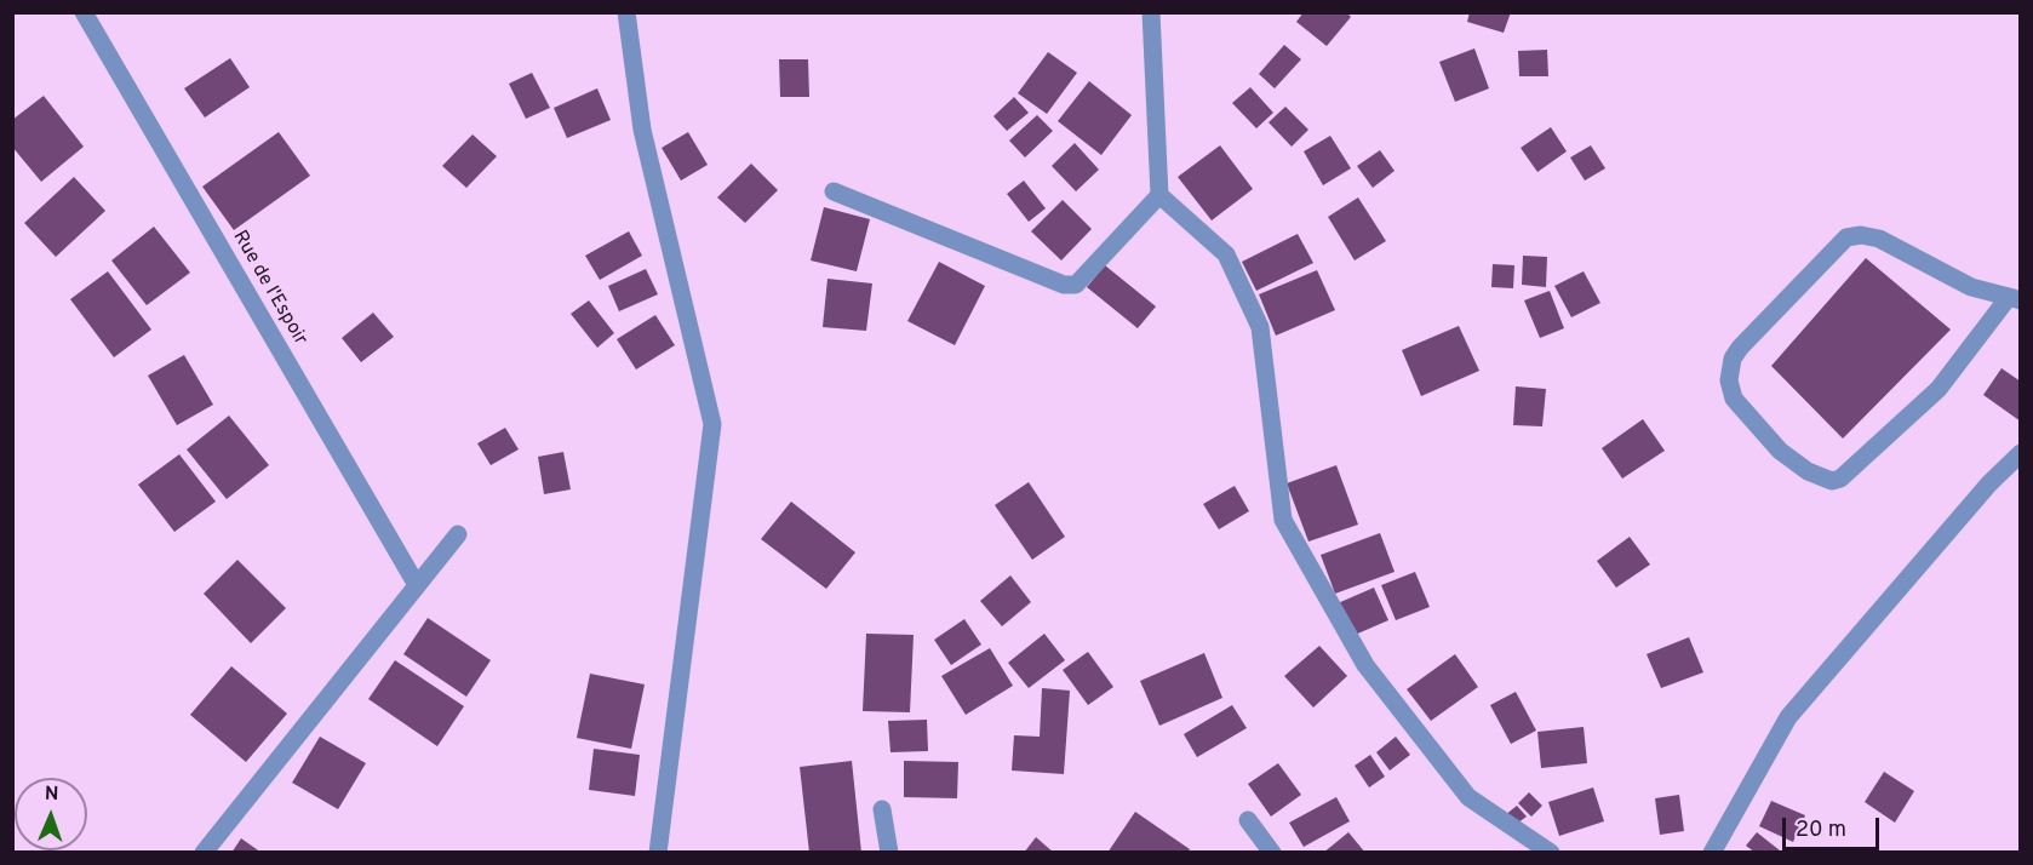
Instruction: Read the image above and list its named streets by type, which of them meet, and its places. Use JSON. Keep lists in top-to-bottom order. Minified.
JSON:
{"streets":{"street":["Rue de l'Espoir"]},"scale_bar":"20 m","north":"top"}
